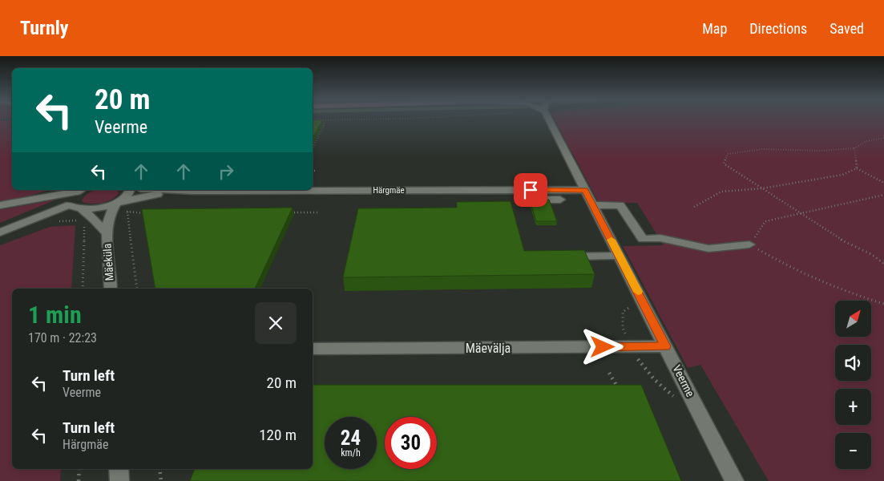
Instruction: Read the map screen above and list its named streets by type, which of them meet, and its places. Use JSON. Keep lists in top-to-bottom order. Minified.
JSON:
{"streets":{"street":["Härgmäe","Mäeküla","Mäevälja","Veerme"]},"crossings":[["Härgmäe","Mäeküla"],["Härgmäe","Veerme"],["Mäevälja","Veerme"]],"north":"top right","page":{"header":"Turnly","nav":["Map","Directions","Saved"],"turn":["20 m","Veerme"],"heading":["1 min","170 m · 22:23"],"map_buttons":["+","−"],"list":[{"name":"Turn left","note":"Veerme","value":"20 m"},{"name":"Turn left","note":"Härgmäe","value":"120 m"}],"speed":"24 km/h","limit":"30"}}
